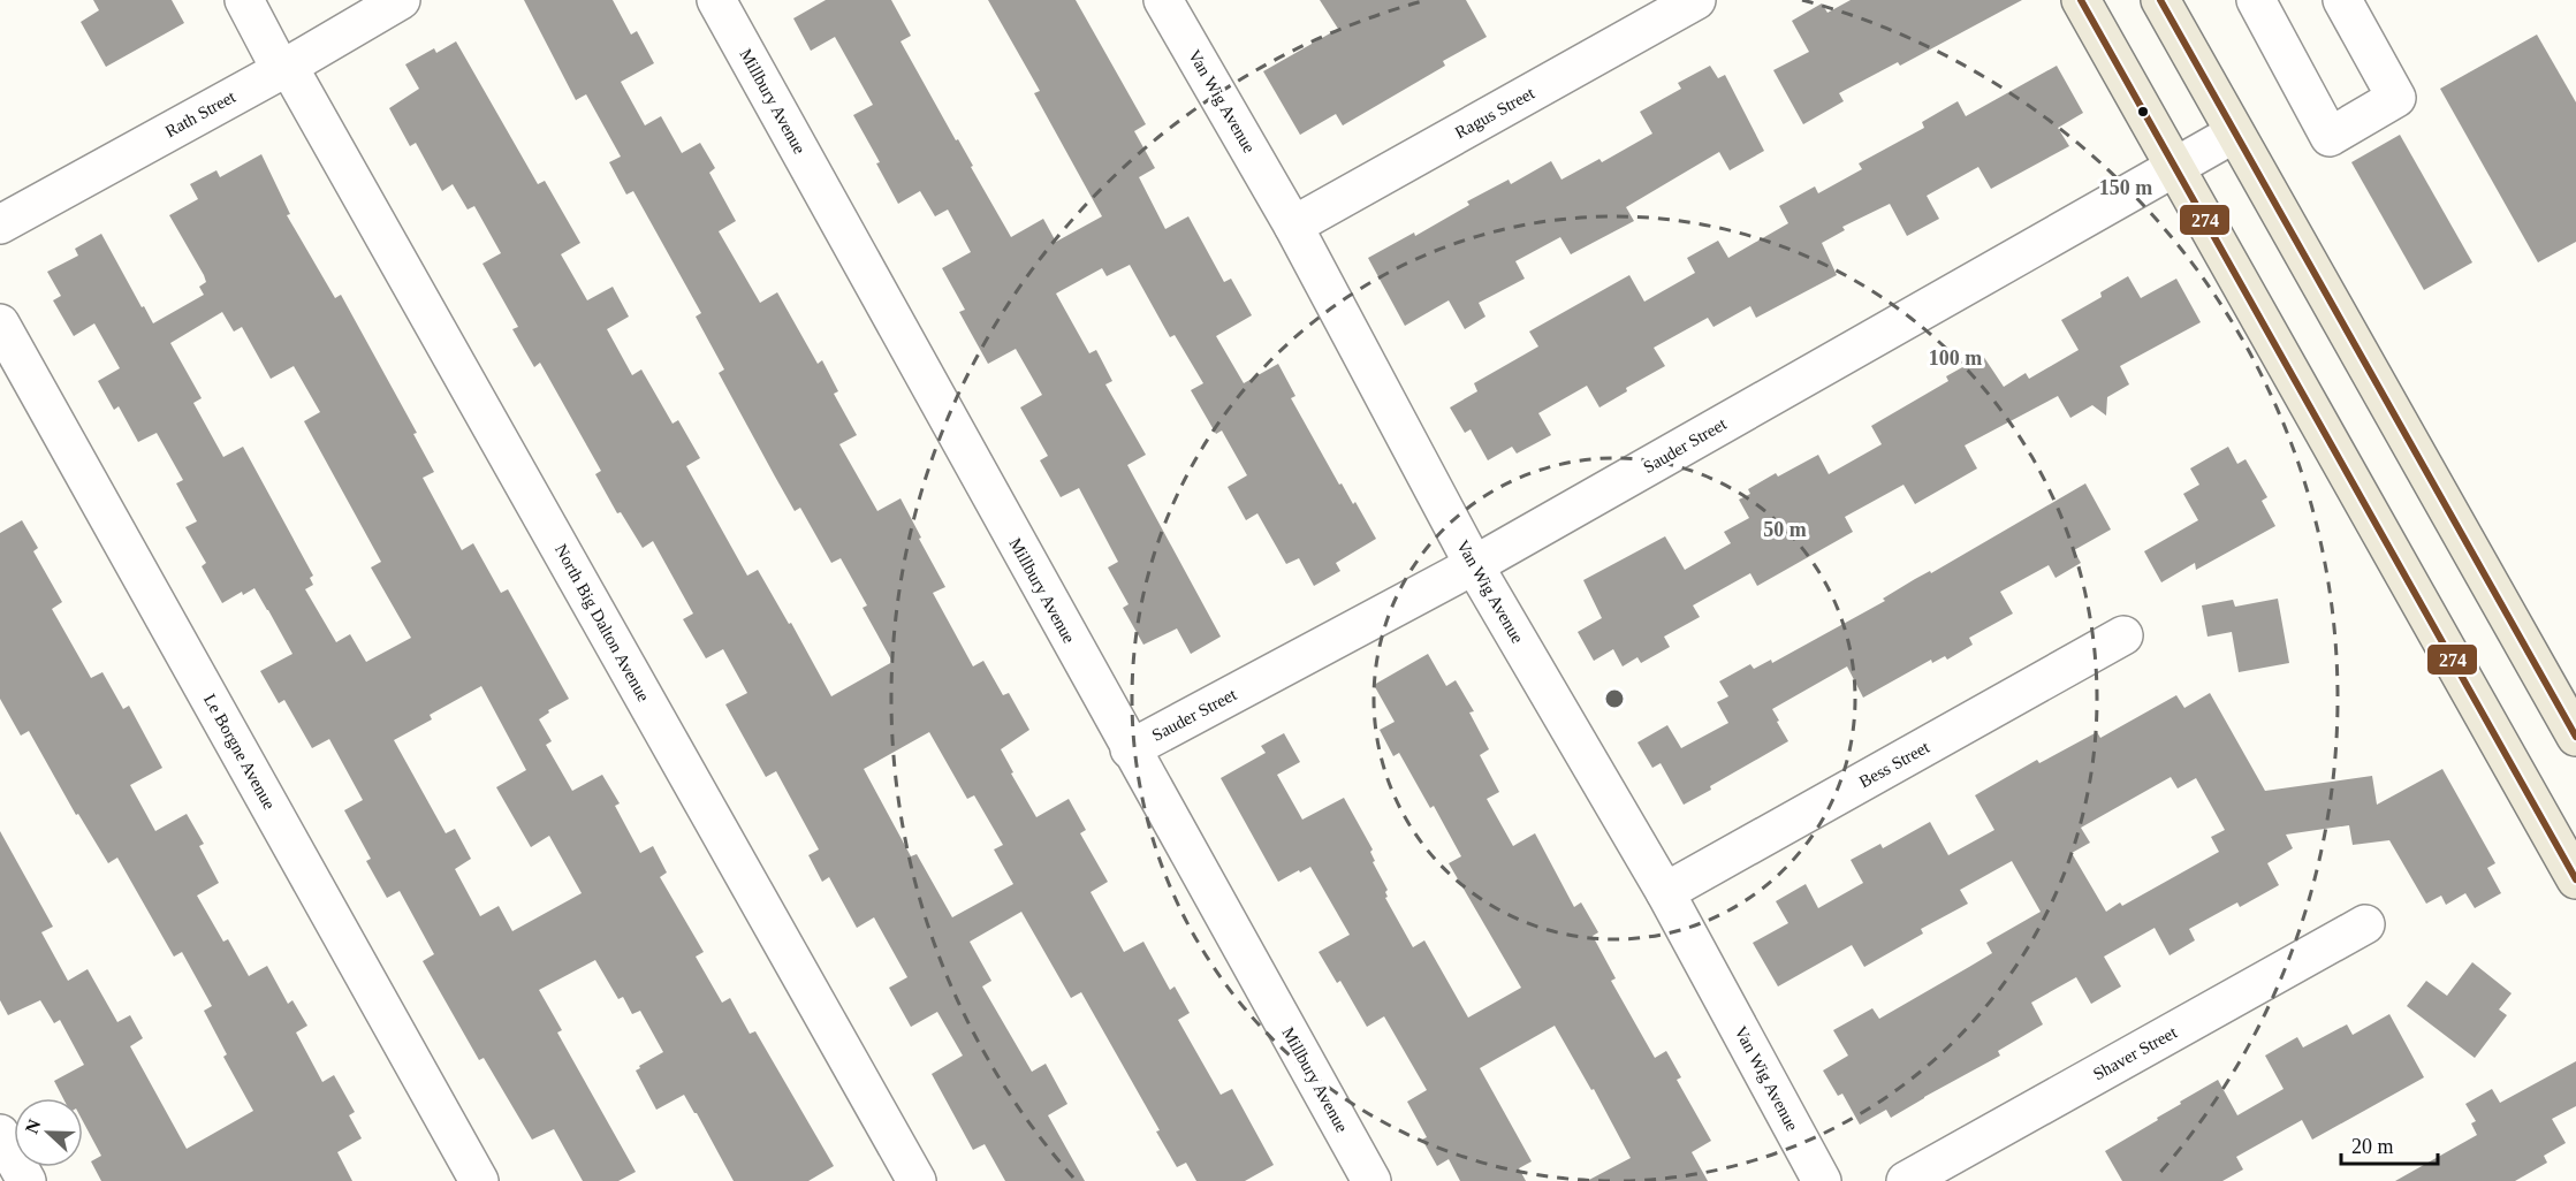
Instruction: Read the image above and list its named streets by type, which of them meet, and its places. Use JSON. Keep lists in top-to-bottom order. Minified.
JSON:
{"streets":{"street":["Millbury Avenue","Van Wig Avenue","Ragus Street","Rath Street","Sauder Street","North Big Dalton Avenue","Le Borgne Avenue","Bess Street","Shaver Street"]},"crossings":[["Millbury Avenue","Sauder Street"],["Van Wig Avenue","Ragus Street"],["Van Wig Avenue","Sauder Street"],["Van Wig Avenue","Bess Street"],["Rath Street","North Big Dalton Avenue"]],"lines":["transit line 274"],"scale_bar":"20 m","north":"left","rings":["150 m","100 m","50 m"]}
